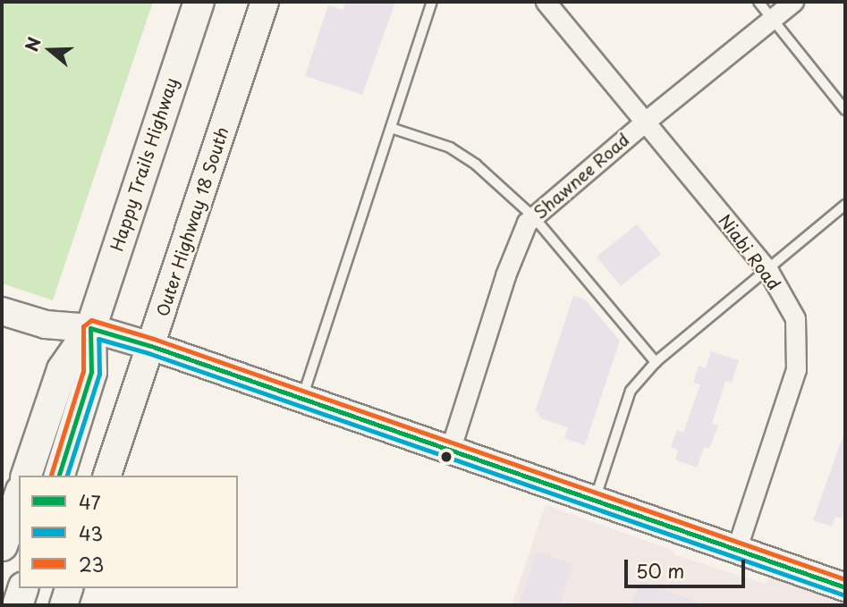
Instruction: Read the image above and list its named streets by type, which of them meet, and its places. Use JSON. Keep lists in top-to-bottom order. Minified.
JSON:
{"streets":{"main road":["Happy Trails Highway","Outer Highway 18 South"],"street":["Shawnee Road","Niabi Road"]},"crossings":[["Shawnee Road","Niabi Road"]],"lines":["transit line 23","transit line 47","transit line 43"],"legend":["47","43","23"],"scale_bar":"50 m","north":"left"}
